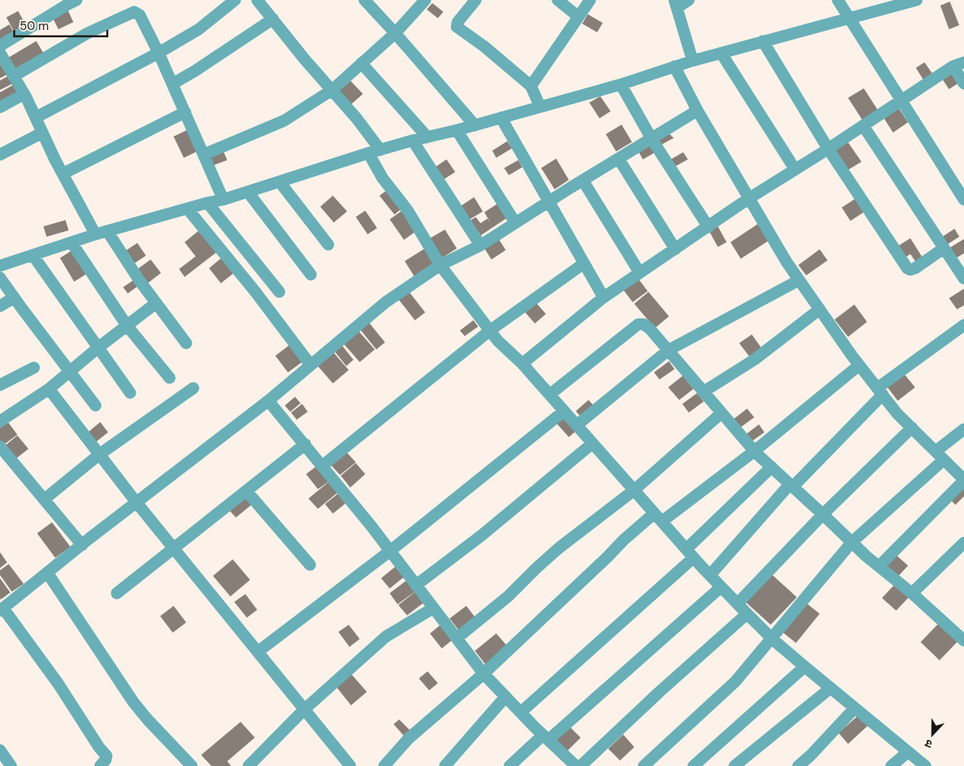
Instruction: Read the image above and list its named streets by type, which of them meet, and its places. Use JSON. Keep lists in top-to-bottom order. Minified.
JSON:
{"scale_bar":"50 m","north":"bottom"}
